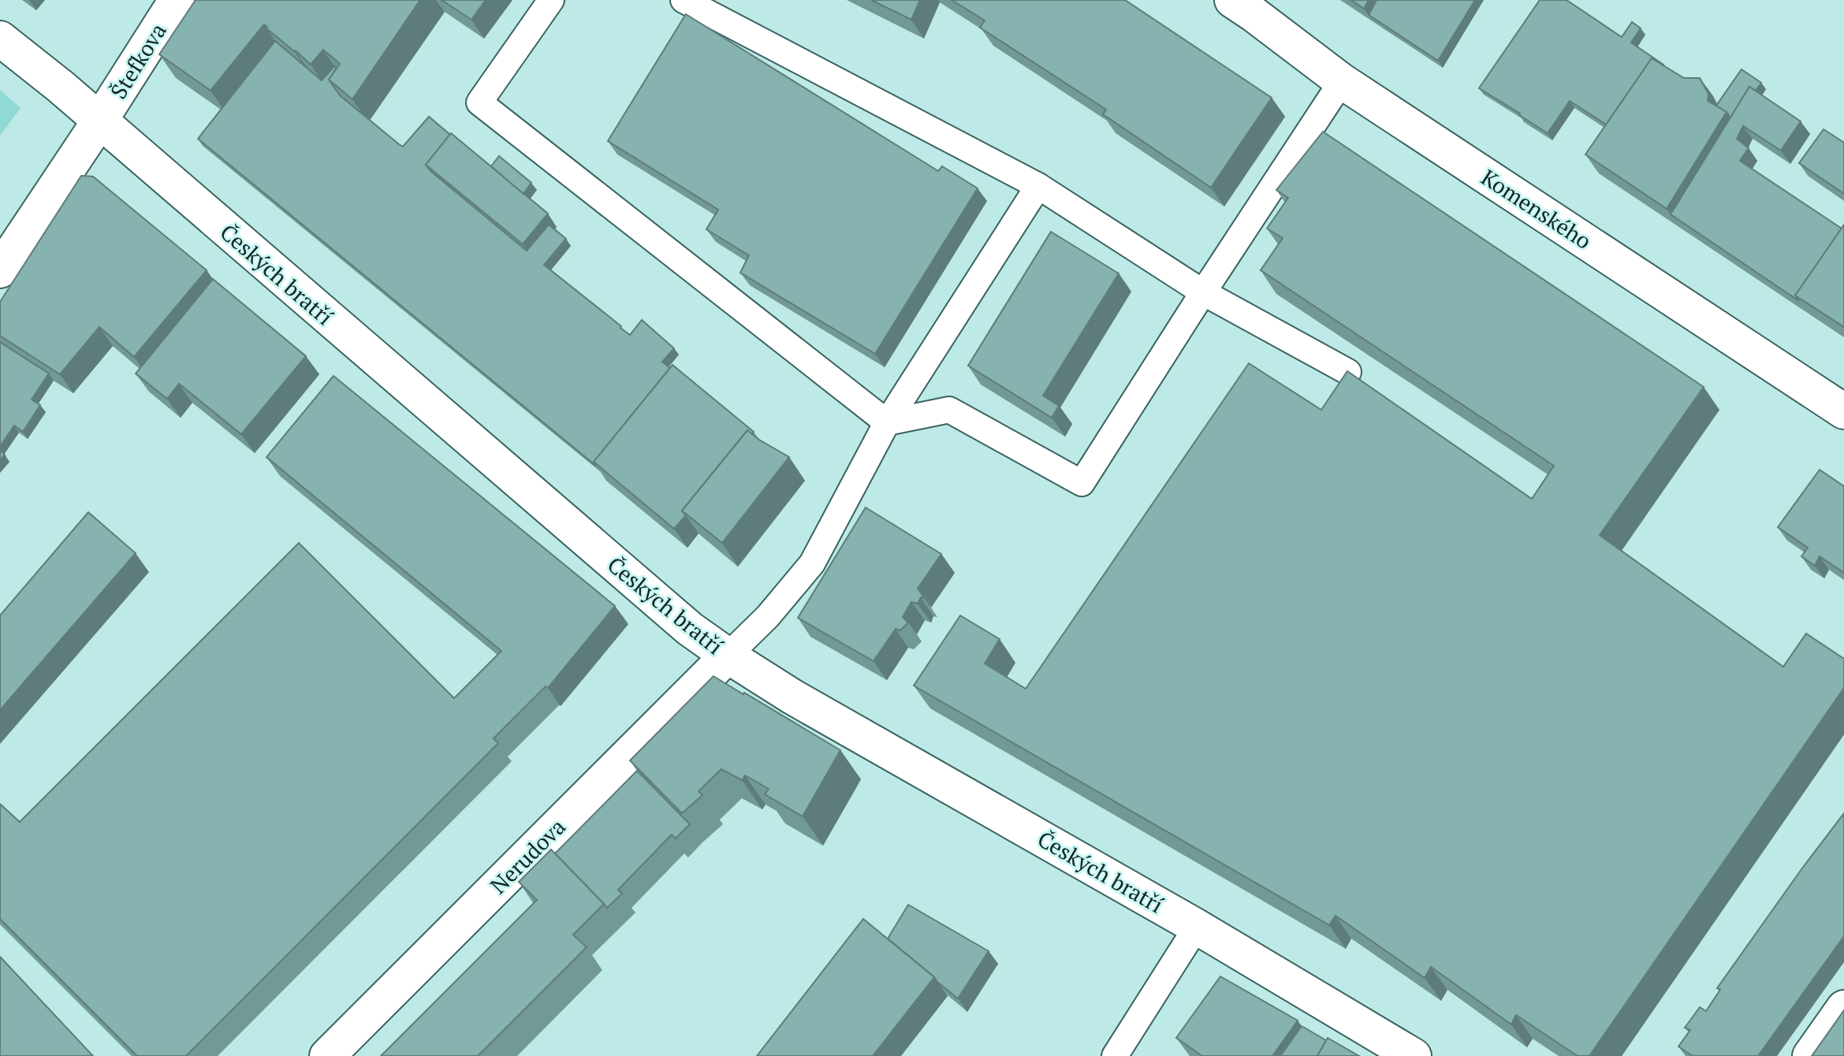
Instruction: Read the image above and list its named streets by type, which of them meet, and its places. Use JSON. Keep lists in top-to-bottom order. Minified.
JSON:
{"streets":{"street":["Štefkova","Komenského","Českých bratří","Nerudova"]},"crossings":[["Štefkova","Českých bratří"],["Českých bratří","Nerudova"]]}
